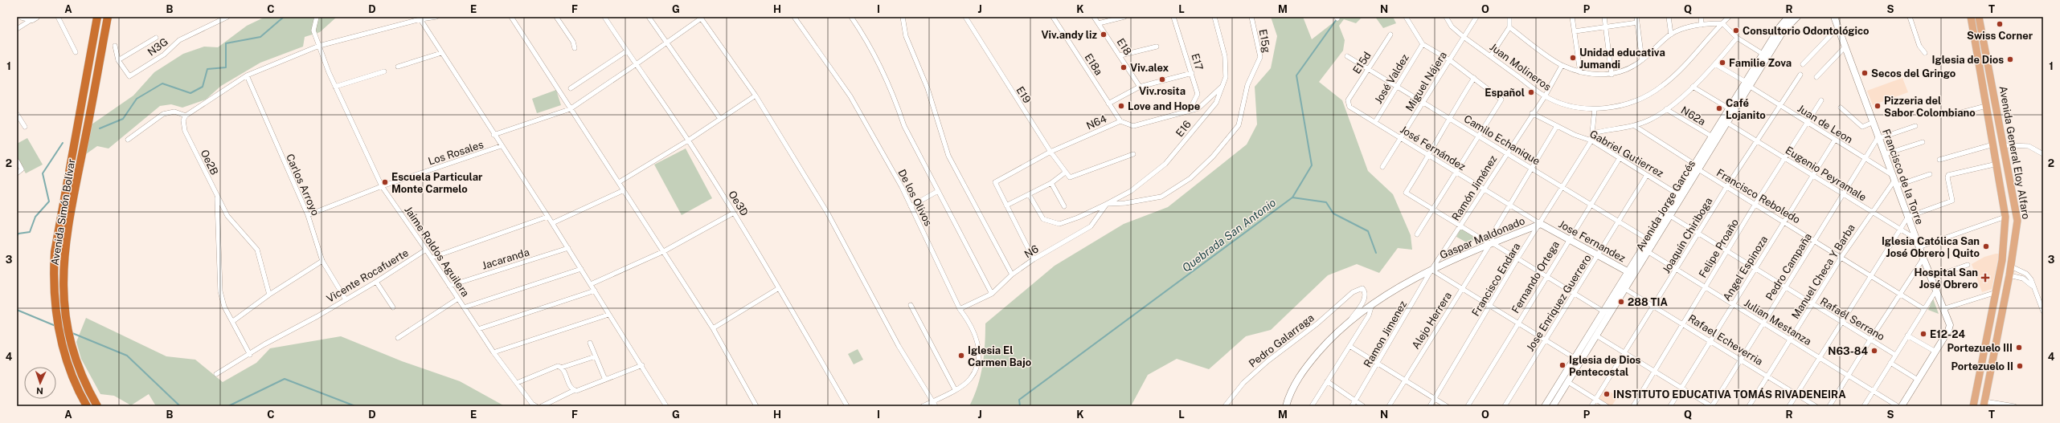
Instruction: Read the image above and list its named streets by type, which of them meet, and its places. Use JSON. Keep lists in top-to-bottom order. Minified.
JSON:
{"streets":{"highway":["Avenida Simón Bolívar"],"main road":["Avenida General Eloy Alfaro"],"street":["E15g","N3G","E18","E17","E15d","E18a","Juan Molineros","José Valdez","Miguel Nájera","E19","N62a","N64","Juan de Leon","E16","Camilo Echanique","José Fernández","Los Rosales","Gabriel Gutierrez","Oe2B","Eugenio Peyramale","Francisco de la Torre","Carlos Arroyo","Ramón Jiménez","Francisco Reboledo","De los Olivos","Oe3D","Avenida Jorge Garcés","Joaquín Chiriboga","Gaspar Maldonado","Jose Fernandez","Felipe Proaño","Jaime Roldos Aguilera","N6","Jacaranda","Pedro Campaña","Angel Espinoza","Manuel Checa Y Barba","Vicente Rocafuerte","Fernando Ortega","Francisco Endara","Jose Enriquez Guerrero","Rafaél Serrano","Alejo Herrera","Julian Mestanza","Ramon Jimenez","Rafael Echeverria","Pedro Galarraga"]},"crossings":[["E15g","E16"],["E15g","N6"],["E17","N64"],["E15d","Camilo Echanique"],["E15d","José Fernández"],["E18a","N64"],["Juan Molineros","Miguel Nájera"],["Juan Molineros","Ramón Jiménez"],["Juan Molineros","Francisco Endara"],["José Valdez","Camilo Echanique"],["José Valdez","José Fernández"],["Miguel Nájera","Camilo Echanique"],["Miguel Nájera","José Fernández"],["E19","N64"],["N62a","Avenida Jorge Garcés"],["N64","E16"],["Juan de Leon","Francisco de la Torre"],["Juan de Leon","Avenida Jorge Garcés"],["Juan de Leon","Joaquín Chiriboga"],["Juan de Leon","Felipe Proaño"],["Juan de Leon","Pedro Campaña"],["Juan de Leon","Angel Espinoza"],["Juan de Leon","Manuel Checa Y Barba"],["E16","N6"],["Camilo Echanique","Ramón Jiménez"],["Camilo Echanique","Avenida Jorge Garcés"],["Camilo Echanique","Fernando Ortega"],["Camilo Echanique","Francisco Endara"],["Camilo Echanique","Jose Enriquez Guerrero"],["Camilo Echanique","Alejo Herrera"],["José Fernández","Ramón Jiménez"],["José Fernández","Gaspar Maldonado"],["José Fernández","Jose Fernandez"],["José Fernández","Francisco Endara"],["José Fernández","Alejo Herrera"],["Los Rosales","Carlos Arroyo"],["Los Rosales","Jaime Roldos Aguilera"],["Gabriel Gutierrez","Ramón Jiménez"],["Gabriel Gutierrez","Avenida Jorge Garcés"],["Gabriel Gutierrez","Fernando Ortega"],["Gabriel Gutierrez","Francisco Endara"],["Gabriel Gutierrez","Jose Enriquez Guerrero"],["Gabriel Gutierrez","Alejo Herrera"],["Eugenio Peyramale","Francisco de la Torre"],["Eugenio Peyramale","Avenida Jorge Garcés"],["Eugenio Peyramale","Joaquín Chiriboga"],["Eugenio Peyramale","Felipe Proaño"],["Eugenio Peyramale","Pedro Campaña"],["Eugenio Peyramale","Angel Espinoza"],["Eugenio Peyramale","Manuel Checa Y Barba"],["Francisco de la Torre","Pedro Campaña"],["Francisco de la Torre","Manuel Checa Y Barba"],["Carlos Arroyo","Vicente Rocafuerte"],["Ramón Jiménez","Gaspar Maldonado"],["Ramón Jiménez","Ramon Jimenez"],["Francisco Reboledo","Avenida Jorge Garcés"],["Francisco Reboledo","Joaquín Chiriboga"],["Francisco Reboledo","Felipe Proaño"],["Francisco Reboledo","Pedro Campaña"],["Francisco Reboledo","Angel Espinoza"],["Francisco Reboledo","Manuel Checa Y Barba"],["De los Olivos","N6"],["Avenida Jorge Garcés","Jose Fernandez"],["Avenida Jorge Garcés","Rafaél Serrano"],["Avenida Jorge Garcés","Julian Mestanza"],["Avenida Jorge Garcés","Rafael Echeverria"],["Joaquín Chiriboga","Rafaél Serrano"],["Joaquín Chiriboga","Julian Mestanza"],["Joaquín Chiriboga","Rafael Echeverria"],["Gaspar Maldonado","Jose Fernandez"],["Gaspar Maldonado","Francisco Endara"],["Gaspar Maldonado","Alejo Herrera"],["Gaspar Maldonado","Ramon Jimenez"],["Gaspar Maldonado","Pedro Galarraga"],["Jose Fernandez","Fernando Ortega"],["Jose Fernandez","Francisco Endara"],["Jose Fernandez","Jose Enriquez Guerrero"],["Felipe Proaño","Rafaél Serrano"],["Felipe Proaño","Julian Mestanza"],["Felipe Proaño","Rafael Echeverria"],["Jaime Roldos Aguilera","Jacaranda"],["Jaime Roldos Aguilera","Vicente Rocafuerte"],["Pedro Campaña","Rafaél Serrano"],["Pedro Campaña","Julian Mestanza"],["Pedro Campaña","Rafael Echeverria"],["Angel Espinoza","Rafaél Serrano"],["Angel Espinoza","Julian Mestanza"],["Angel Espinoza","Rafael Echeverria"],["Manuel Checa Y Barba","Rafaél Serrano"],["Manuel Checa Y Barba","Julian Mestanza"],["Manuel Checa Y Barba","Rafael Echeverria"]],"water":["Quebrada San Antonio"],"places":{"other":["Swiss Corner","Consultorio Odontológico","Viv.andy liz","Unidad educativa Jumandi","Iglesia de Dios","Familie Zova","Viv.alex","Secos del Gringo","Viv.rosita","Español","Love and Hope","Pizzeria del Sabor Colombiano","Café Lojanito","Escuela Particular Monte Carmelo","Iglesia Católica San José Obrero | Quito","288 TIA","E12-24","Portezuelo III","N63-84","Iglesia El Carmen Bajo","Iglesia de Dios Pentecostal","Portezuelo II","INSTITUTO EDUCATIVA TOMÁS RIVADENEIRA"],"health":["Hospital San José Obrero"]},"north":"bottom","grid":{"columns":["A","B","C","D","E","F","G","H","I","J","K","L","M","N","O","P","Q","R","S","T"],"rows":["1","2","3","4"]}}
